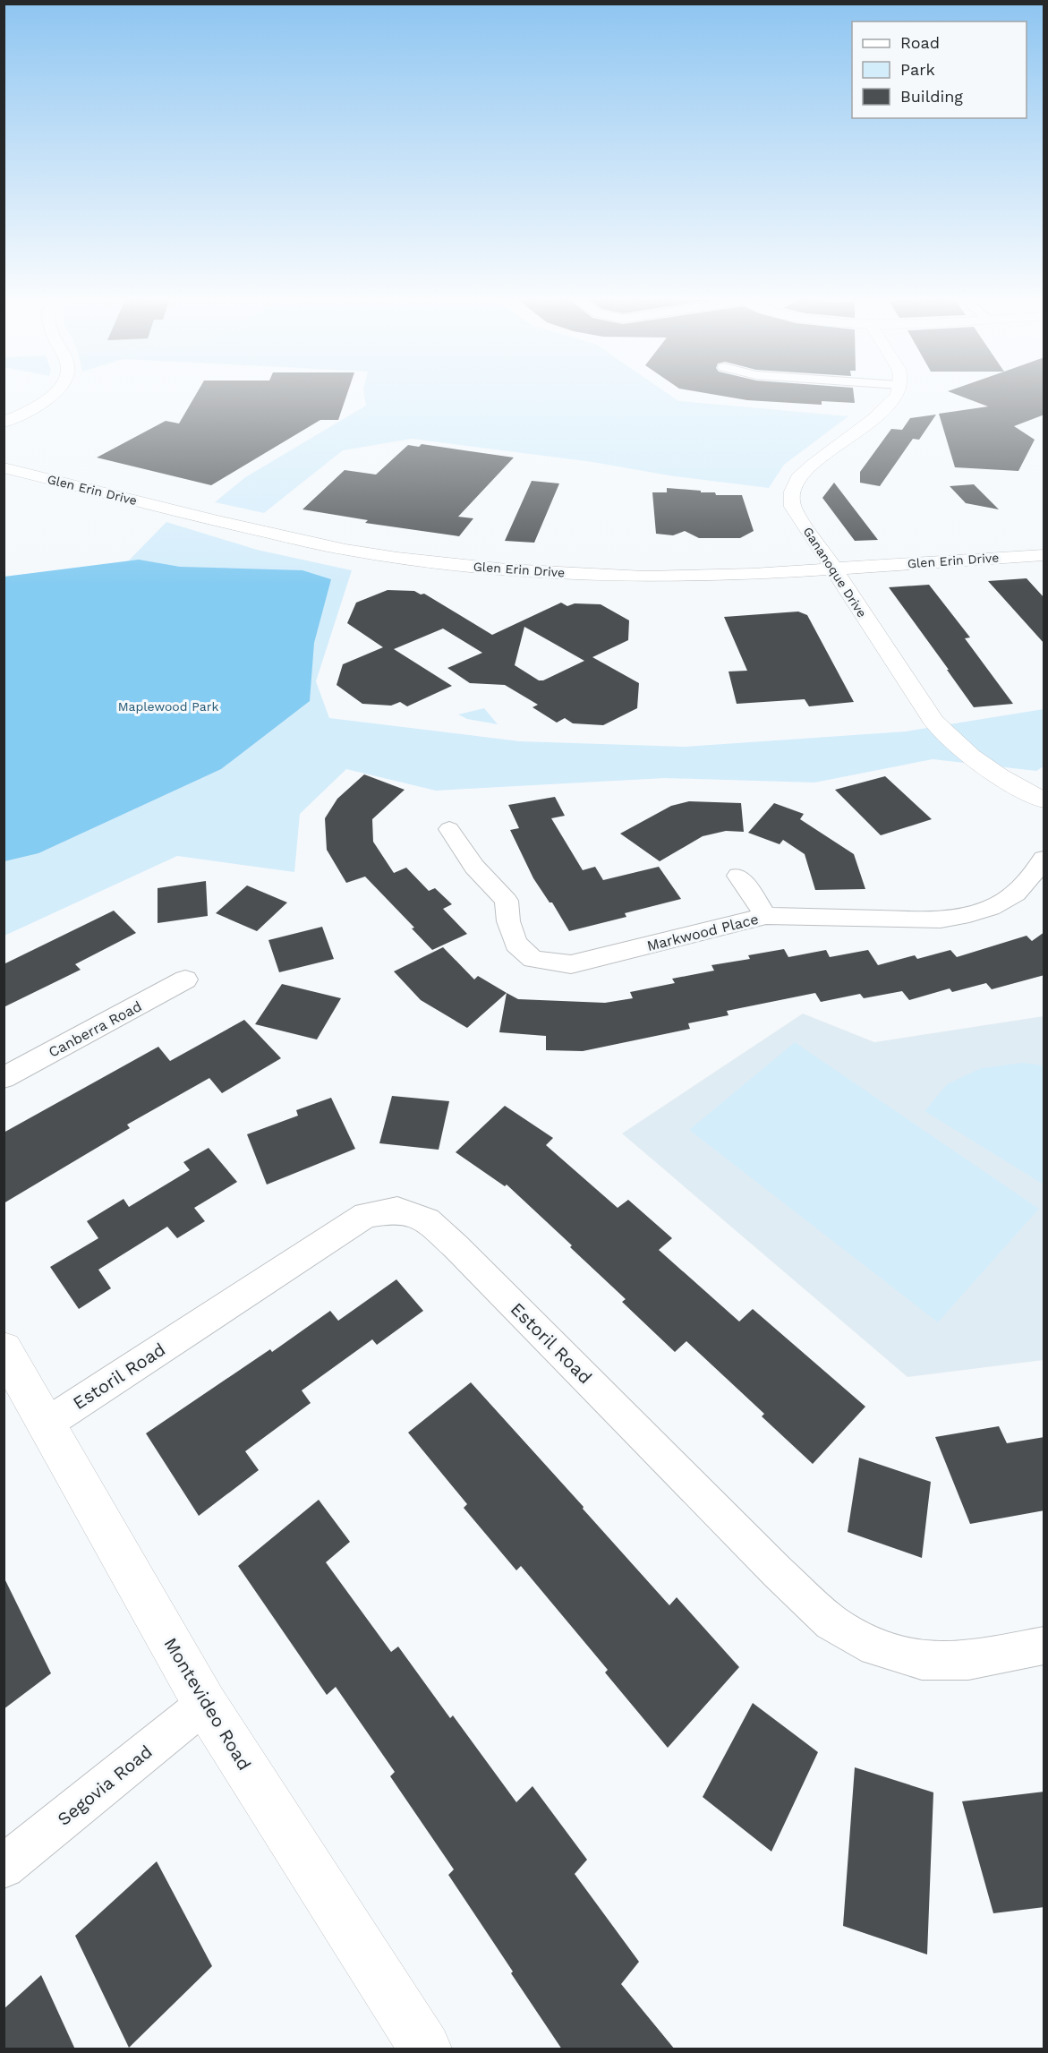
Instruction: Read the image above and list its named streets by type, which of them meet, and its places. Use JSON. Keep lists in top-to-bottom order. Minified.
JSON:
{"streets":{"street":["Glen Erin Drive","Gananoque Drive","Markwood Place","Canberra Road","Estoril Road","Montevideo Road","Segovia Road"]},"crossings":[["Glen Erin Drive","Gananoque Drive"],["Estoril Road","Montevideo Road"],["Montevideo Road","Segovia Road"]],"parks":["Maplewood Park"],"legend":["Road","Park","Building"]}
